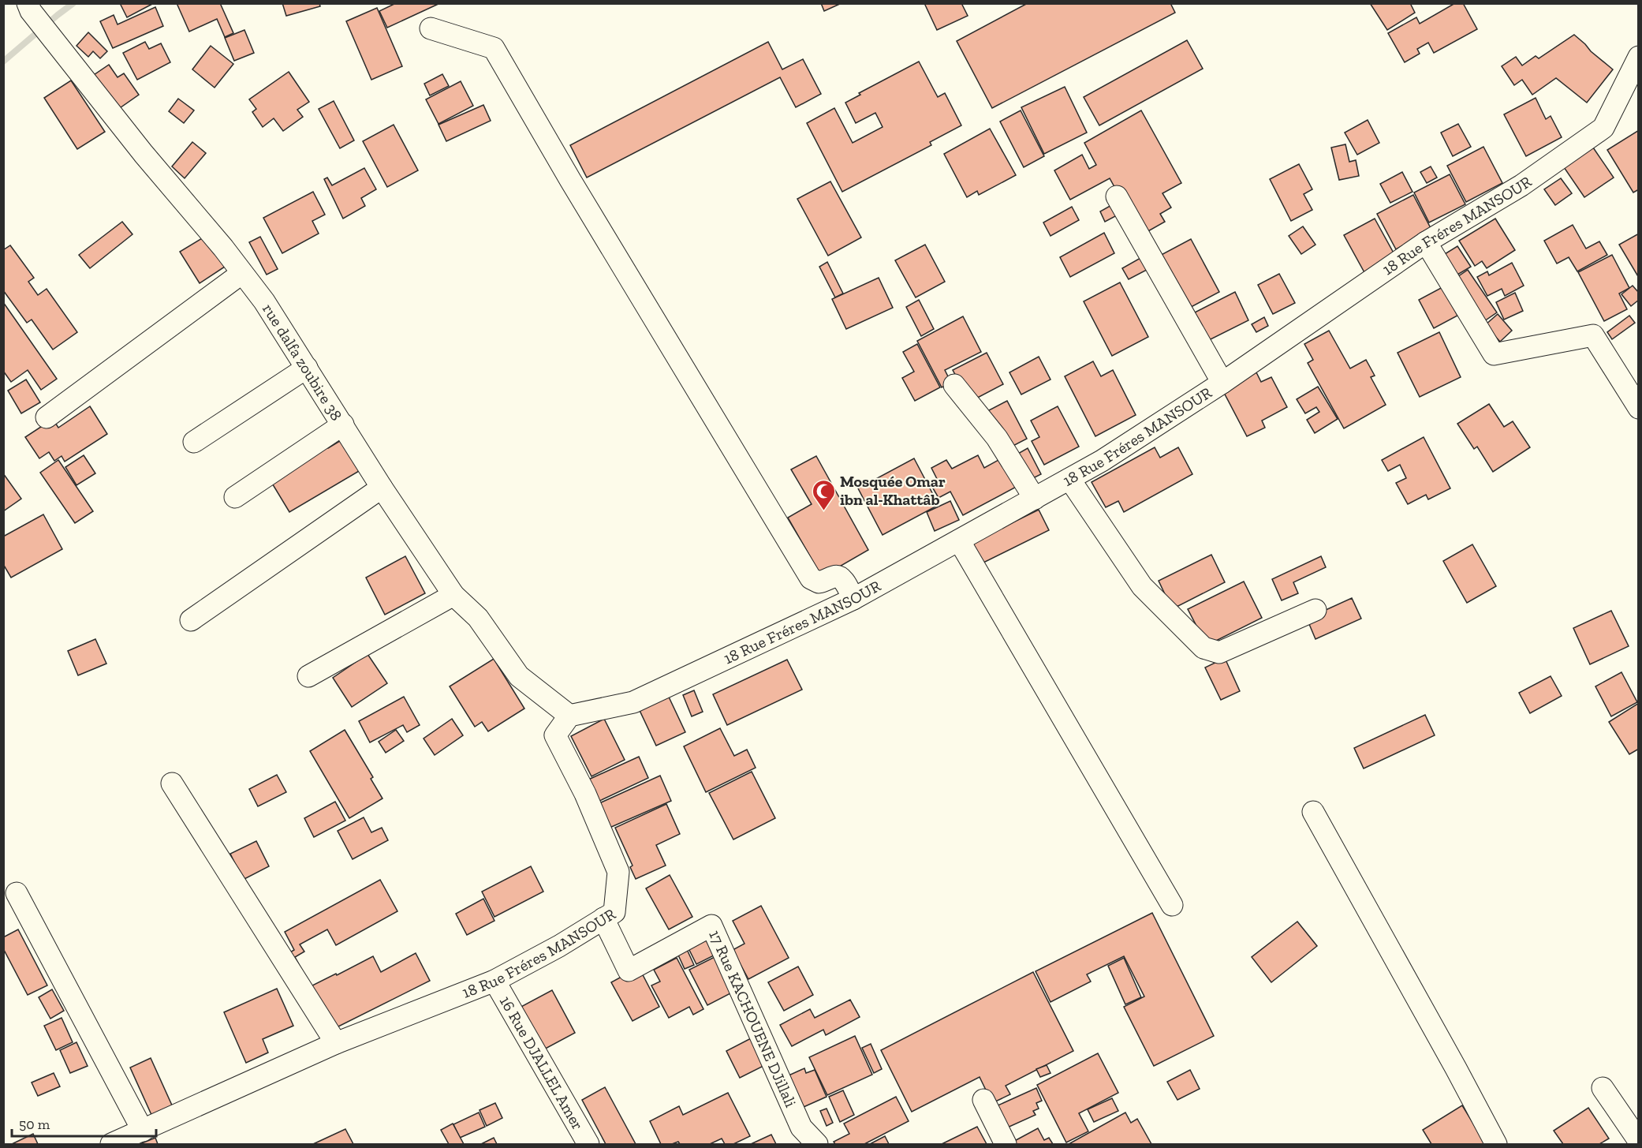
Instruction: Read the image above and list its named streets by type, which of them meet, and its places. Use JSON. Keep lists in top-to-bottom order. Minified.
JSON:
{"streets":{"street":["18 Rue Fréres MANSOUR","rue dalfa zoubire 38","17 Rue KACHOUENE DJillali","16 Rue DJALLEL Amer"]},"crossings":[["18 Rue Fréres MANSOUR","rue dalfa zoubire 38"],["18 Rue Fréres MANSOUR","17 Rue KACHOUENE DJillali"],["18 Rue Fréres MANSOUR","16 Rue DJALLEL Amer"]],"places":{"mosque":["Mosquée Omar ibn al-Khattâb"]},"scale_bar":"50 m"}
